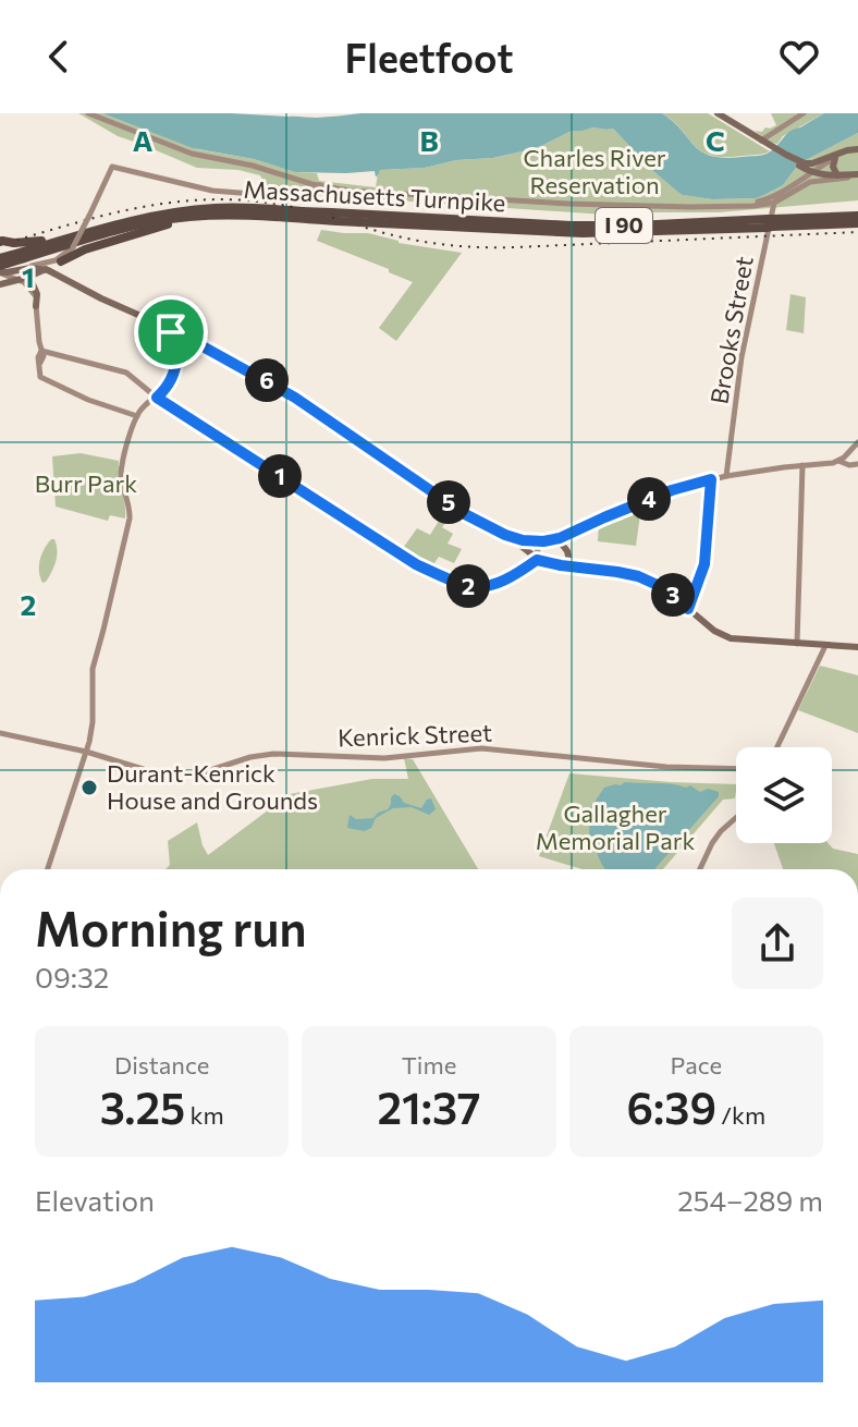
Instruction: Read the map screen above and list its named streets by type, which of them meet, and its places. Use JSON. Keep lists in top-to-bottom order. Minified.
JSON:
{"streets":{"highway":["Massachusetts Turnpike","I 90"],"street":["Brooks Street","Kenrick Street"]},"parks":["Charles River Reservation","Burr Park","Gallagher Memorial Park"],"places":["Durant-Kenrick House and Grounds"],"page":{"header":"Fleetfoot","pins":["6","1","4","5","2","3"],"heading":["Morning run","09:32"],"stats":[["Distance","3.25 km"],["Time","21:37"],["Pace","6:39 /km"]],"chart":["Elevation","254–289 m"]},"grid":{"columns":["A","B","C"],"rows":["1","2"]}}
